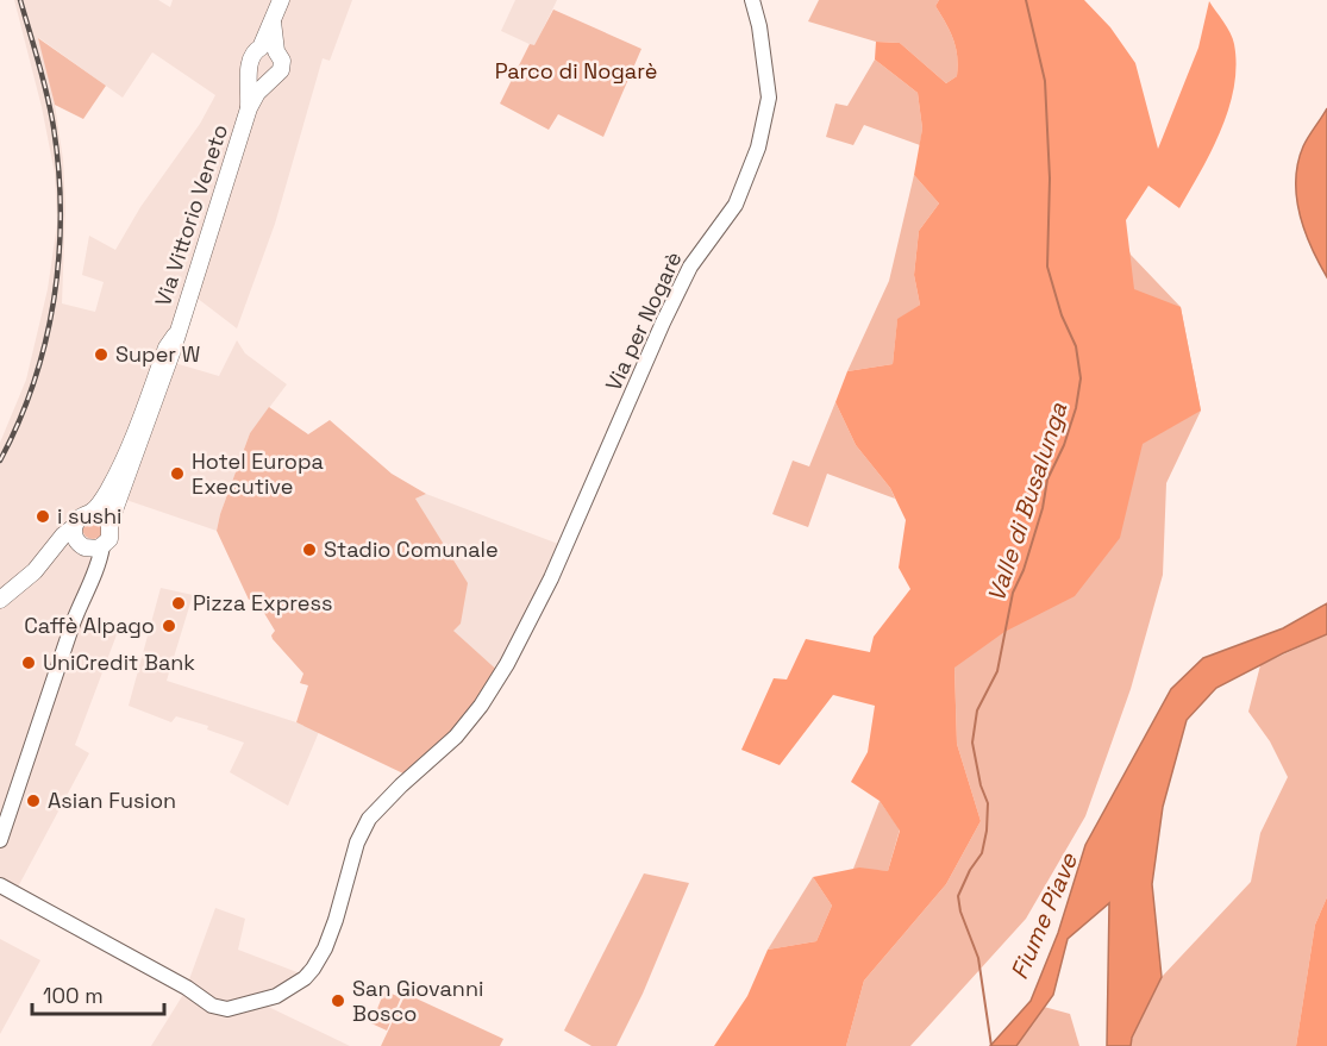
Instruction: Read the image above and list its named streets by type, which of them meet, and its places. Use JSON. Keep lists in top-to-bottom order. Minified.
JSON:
{"streets":{"main road":["Via Vittorio Veneto"],"street":["Via per Nogarè"]},"water":["Valle di Busalunga","Fiume Piave"],"parks":["Parco di Nogarè"],"places":["Super W","Hotel Europa Executive","i sushi","Stadio Comunale","Pizza Express","Caffè Alpago","UniCredit Bank","Asian Fusion","San Giovanni Bosco"],"scale_bar":"100 m"}
